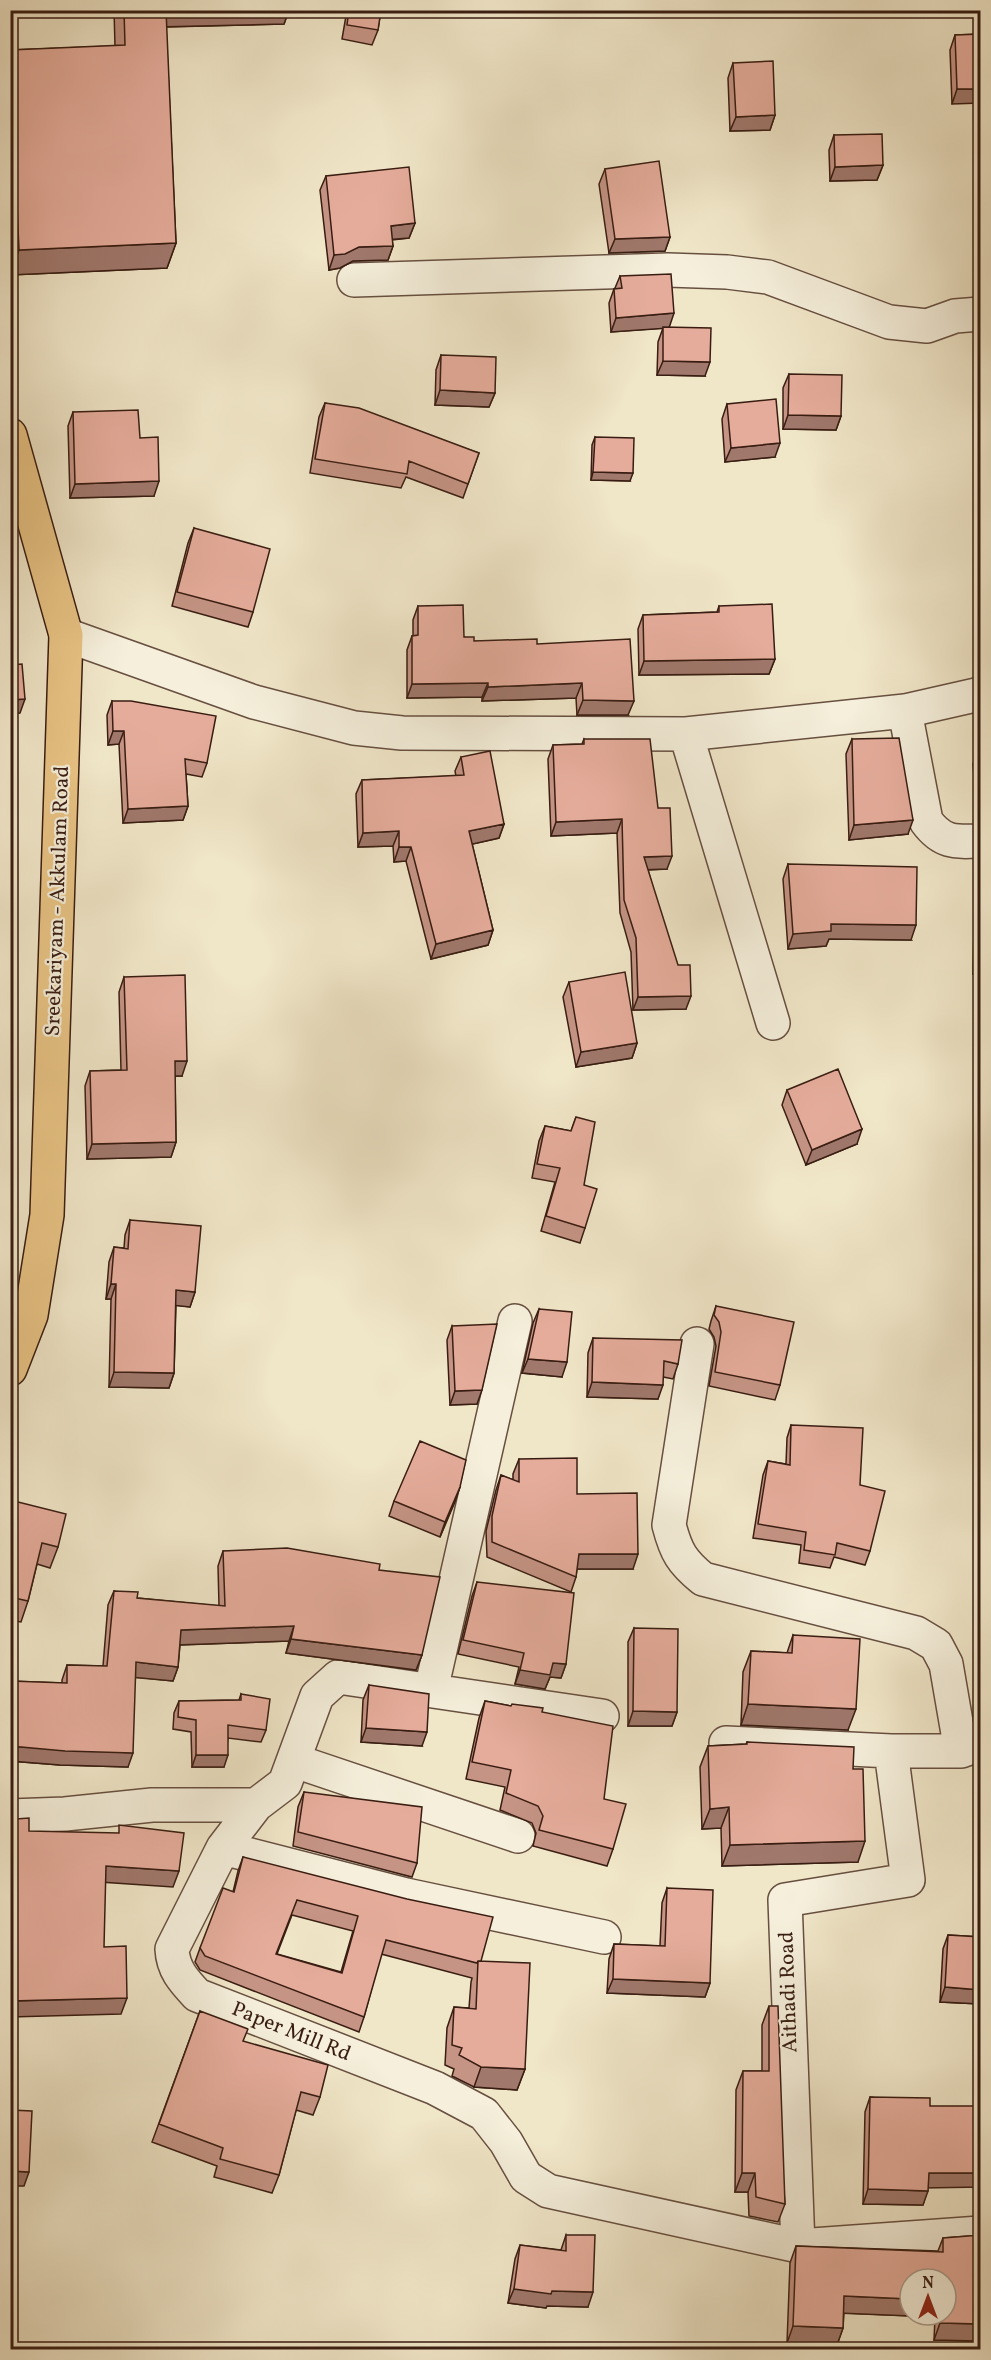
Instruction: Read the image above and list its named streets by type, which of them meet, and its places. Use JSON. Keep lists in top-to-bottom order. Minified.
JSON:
{"streets":{"main road":["Sreekariyam - Akkulam Road"],"street":["Aithadi Road","Paper Mill Rd"]},"crossings":[["Aithadi Road","Paper Mill Rd"]],"north":"top"}
